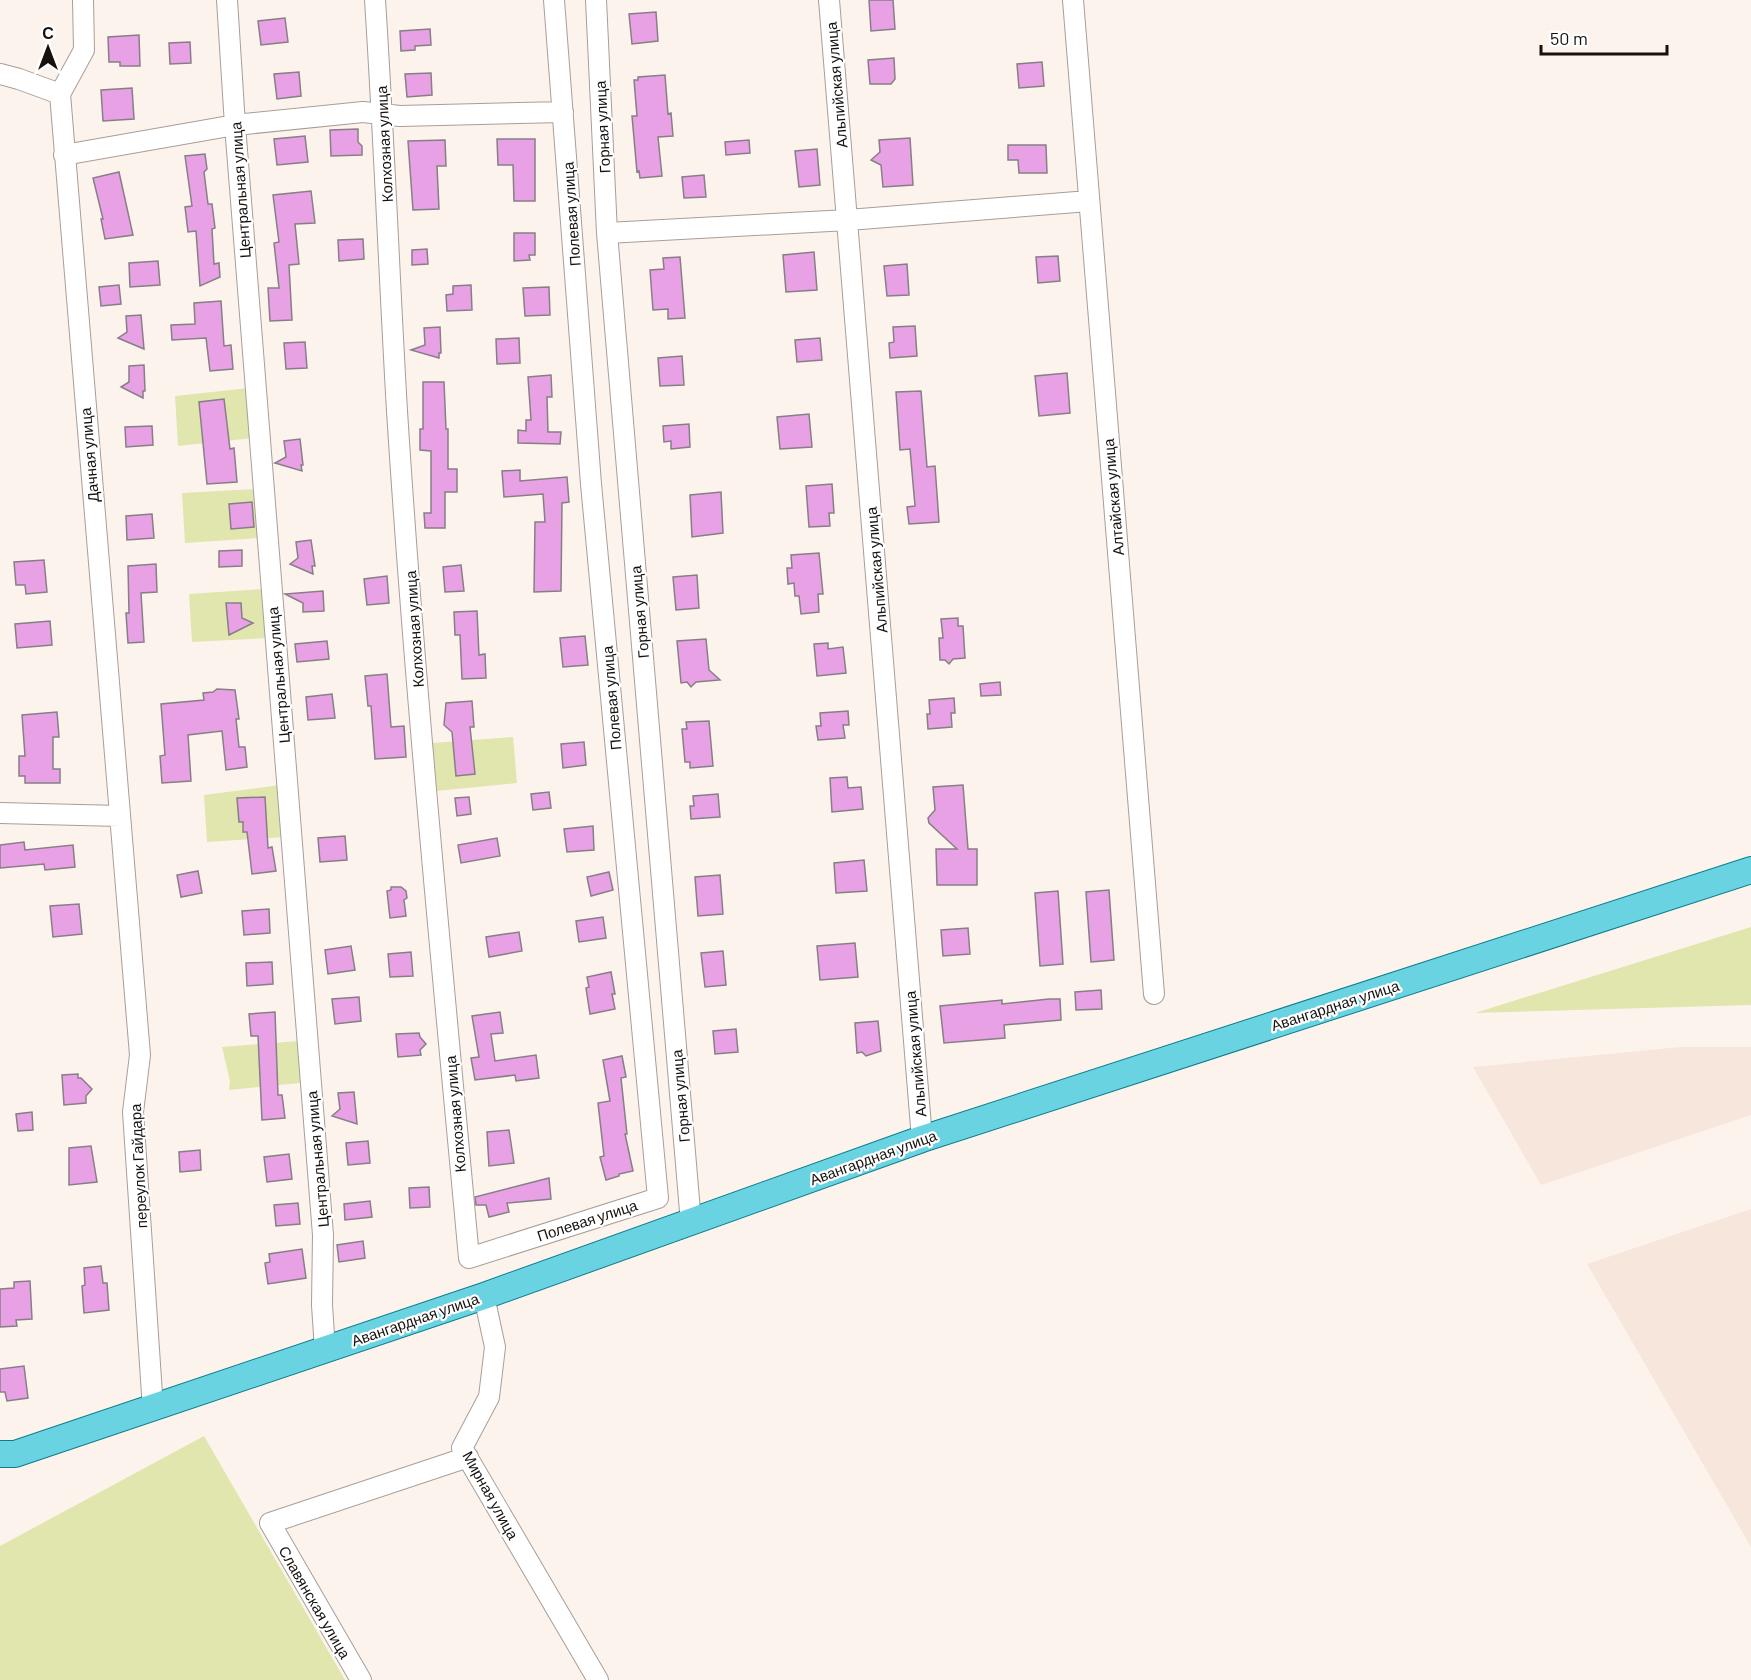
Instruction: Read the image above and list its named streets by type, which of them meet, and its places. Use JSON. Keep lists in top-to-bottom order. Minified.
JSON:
{"streets":{"main road":["Авангардная улица"],"street":["Альпийская улица","Горная улица","Колхозная улица","Центральная улица","Полевая улица","Дачная улица","Алтайская улица","переулок Гайдара","Мирная улица","Славянская улица"]},"crossings":[["Альпийская улица","Авангардная улица"],["Горная улица","Авангардная улица"],["Колхозная улица","Полевая улица"],["Центральная улица","Авангардная улица"],["Дачная улица","переулок Гайдара"],["Авангардная улица","переулок Гайдара"],["Авангардная улица","Мирная улица"],["Мирная улица","Славянская улица"]],"scale_bar":"50 m","north":"top"}
